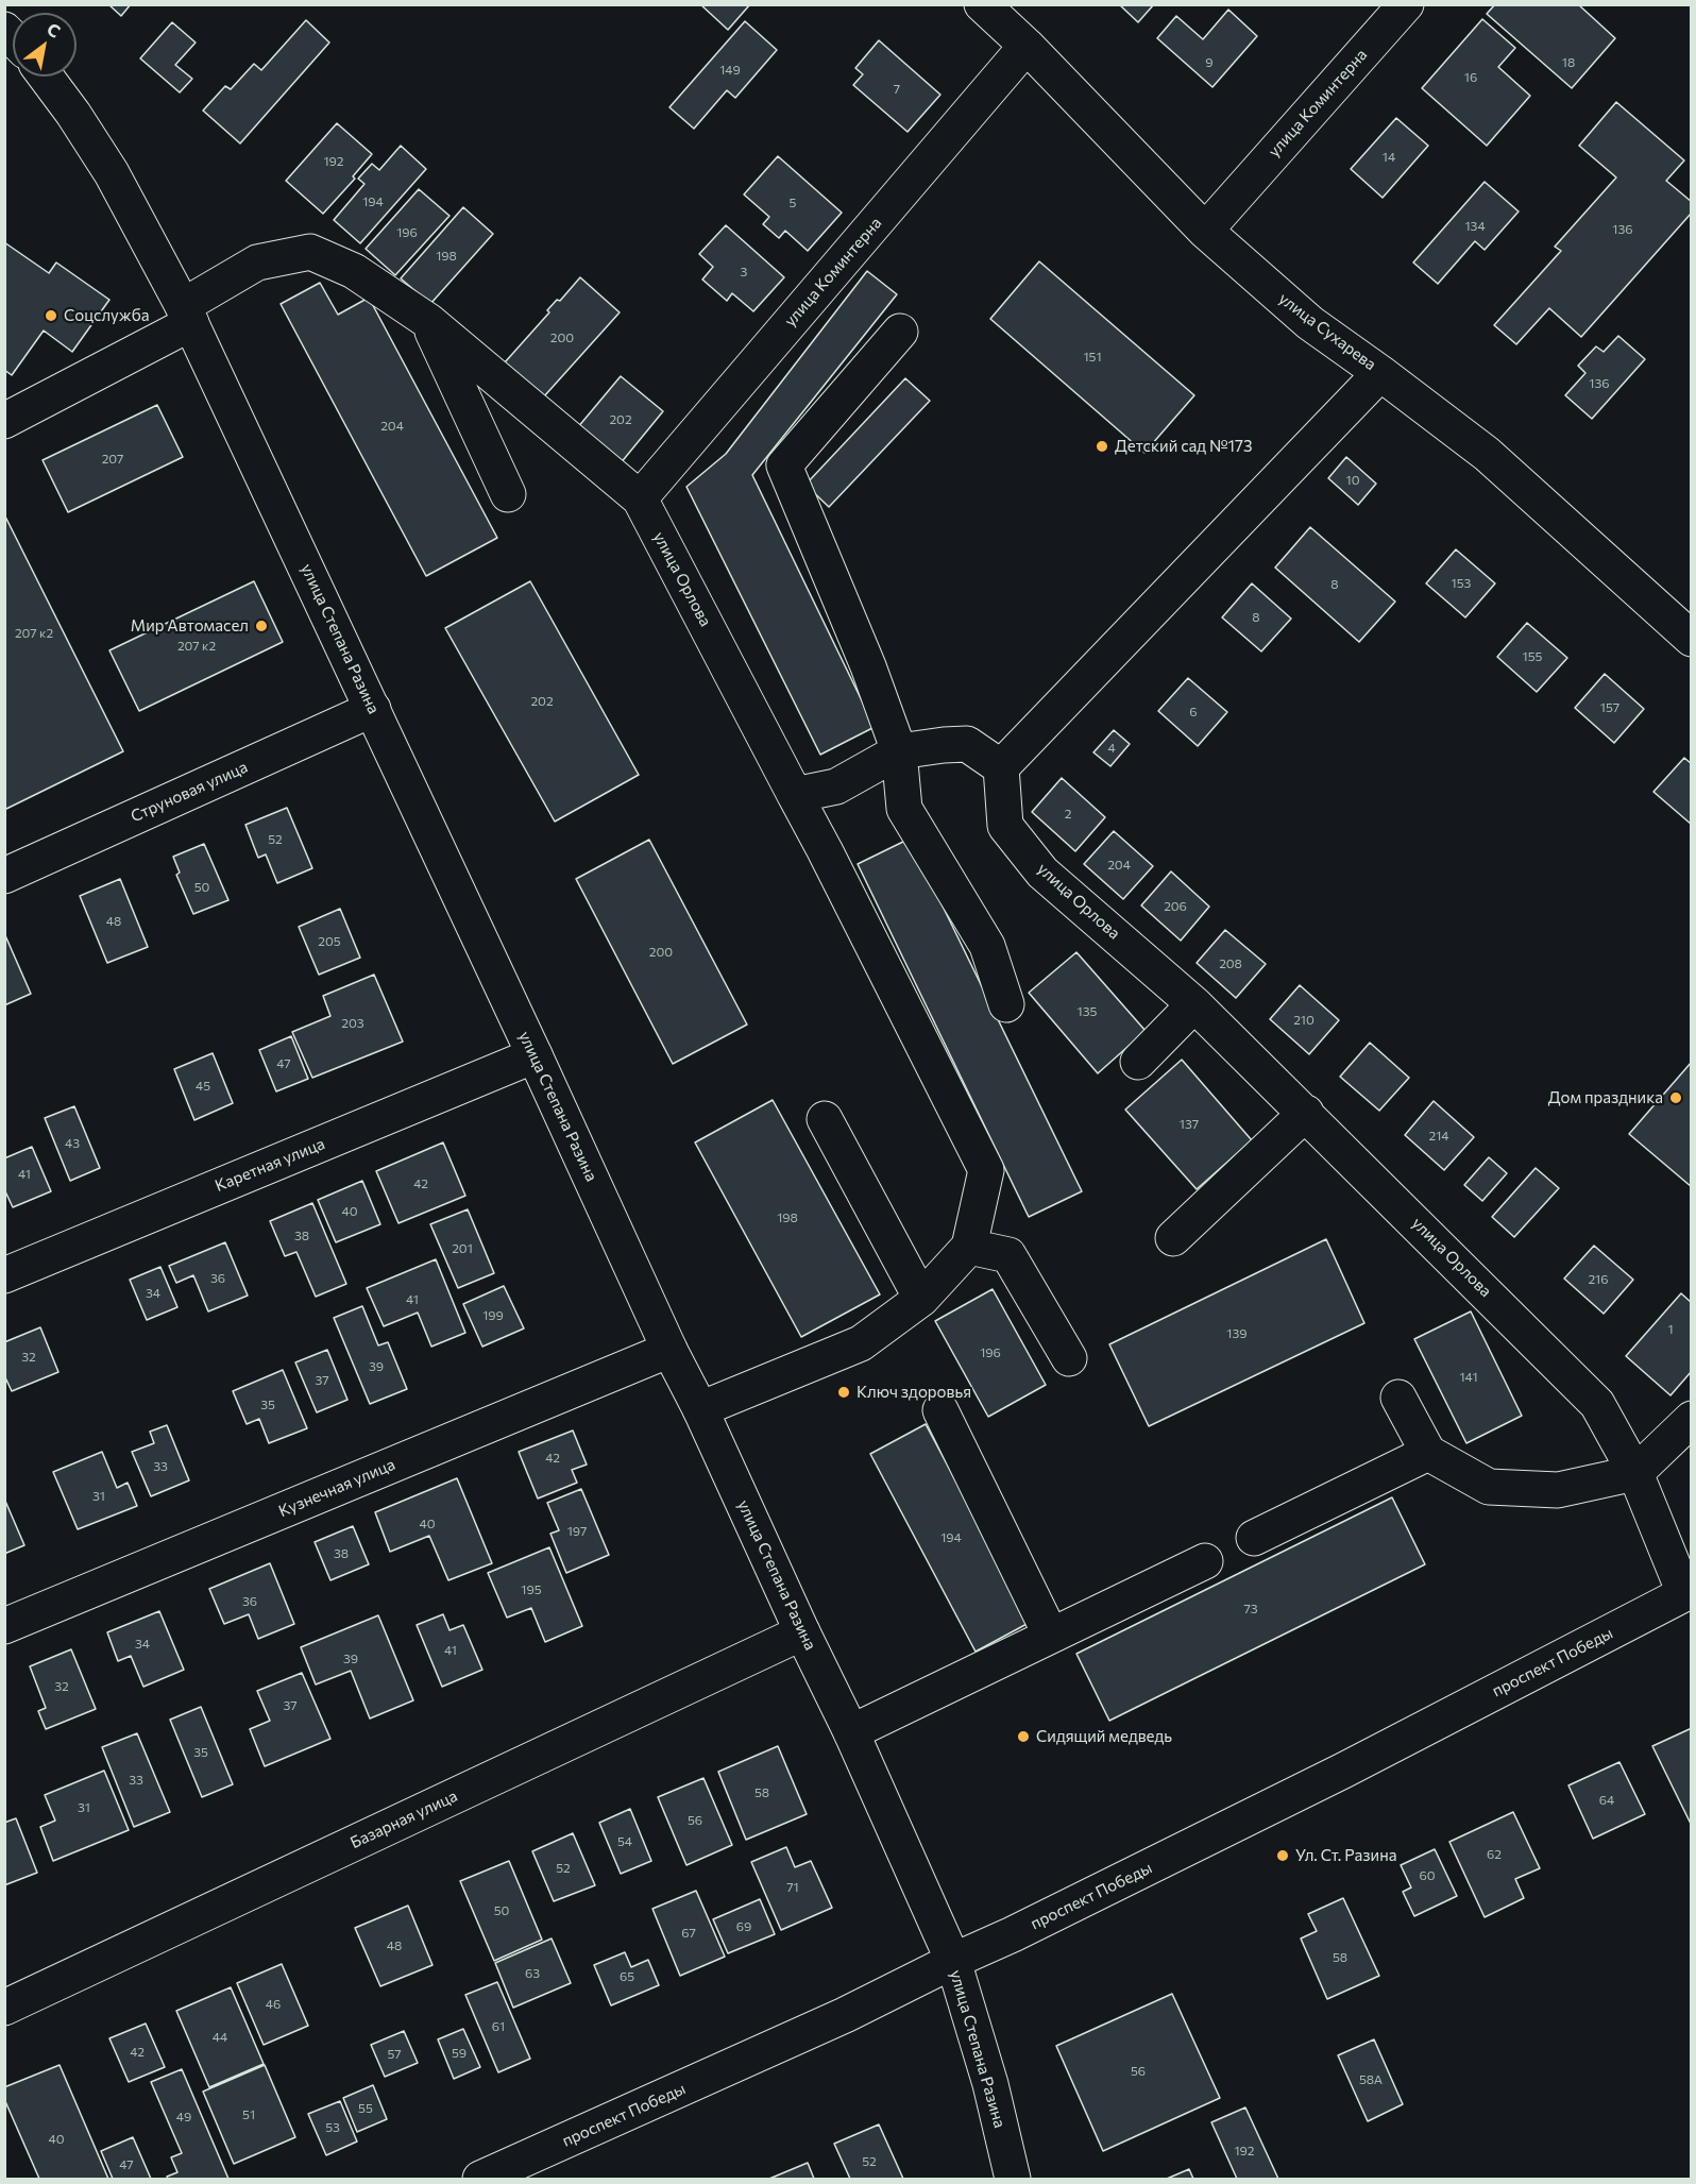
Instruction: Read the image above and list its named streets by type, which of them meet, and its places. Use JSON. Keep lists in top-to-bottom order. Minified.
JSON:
{"streets":{"street":["улица Коминтерна","улица Сухарева","улица Орлова","улица Степана Разина","Струновая улица","Каретная улица","Кузнечная улица","проспект Победы","Базарная улица"]},"crossings":[["улица Коминтерна","улица Сухарева"],["улица Коминтерна","улица Орлова"],["улица Орлова","улица Степана Разина"],["улица Орлова","проспект Победы"],["улица Степана Разина","Струновая улица"],["улица Степана Разина","Каретная улица"],["улица Степана Разина","Кузнечная улица"],["улица Степана Разина","проспект Победы"],["улица Степана Разина","Базарная улица"]],"places":["Соцслужба","Детский сад №173","Мир Автомасел","Дом праздника","Ключ здоровья","Сидящий медведь","Ул. Ст. Разина"],"house_numbers":["9","18","149","16","7","14","192","194","5","134","136","196","198","3","200","151","136","202","204","207","10","153","8","8","207 к2","207 к2","155","202","157","6","4","2","52","204","50","206","48","205","200","208","135","210","203","47","45","137","214","43","41","42","40","198","38","201","36","216","34","41","199","1","139","196","32","39","141","37","35","42","33","31","40","197","194","38","195","36","73","34","41","39","32","37","35","33","58","64","31","56","54","62","52","60","71","50","69","67","48","58","63","65","46","61","44","42","59","57","56","58А","55","51","49","53","40","192","52","47"],"north":"top right"}
